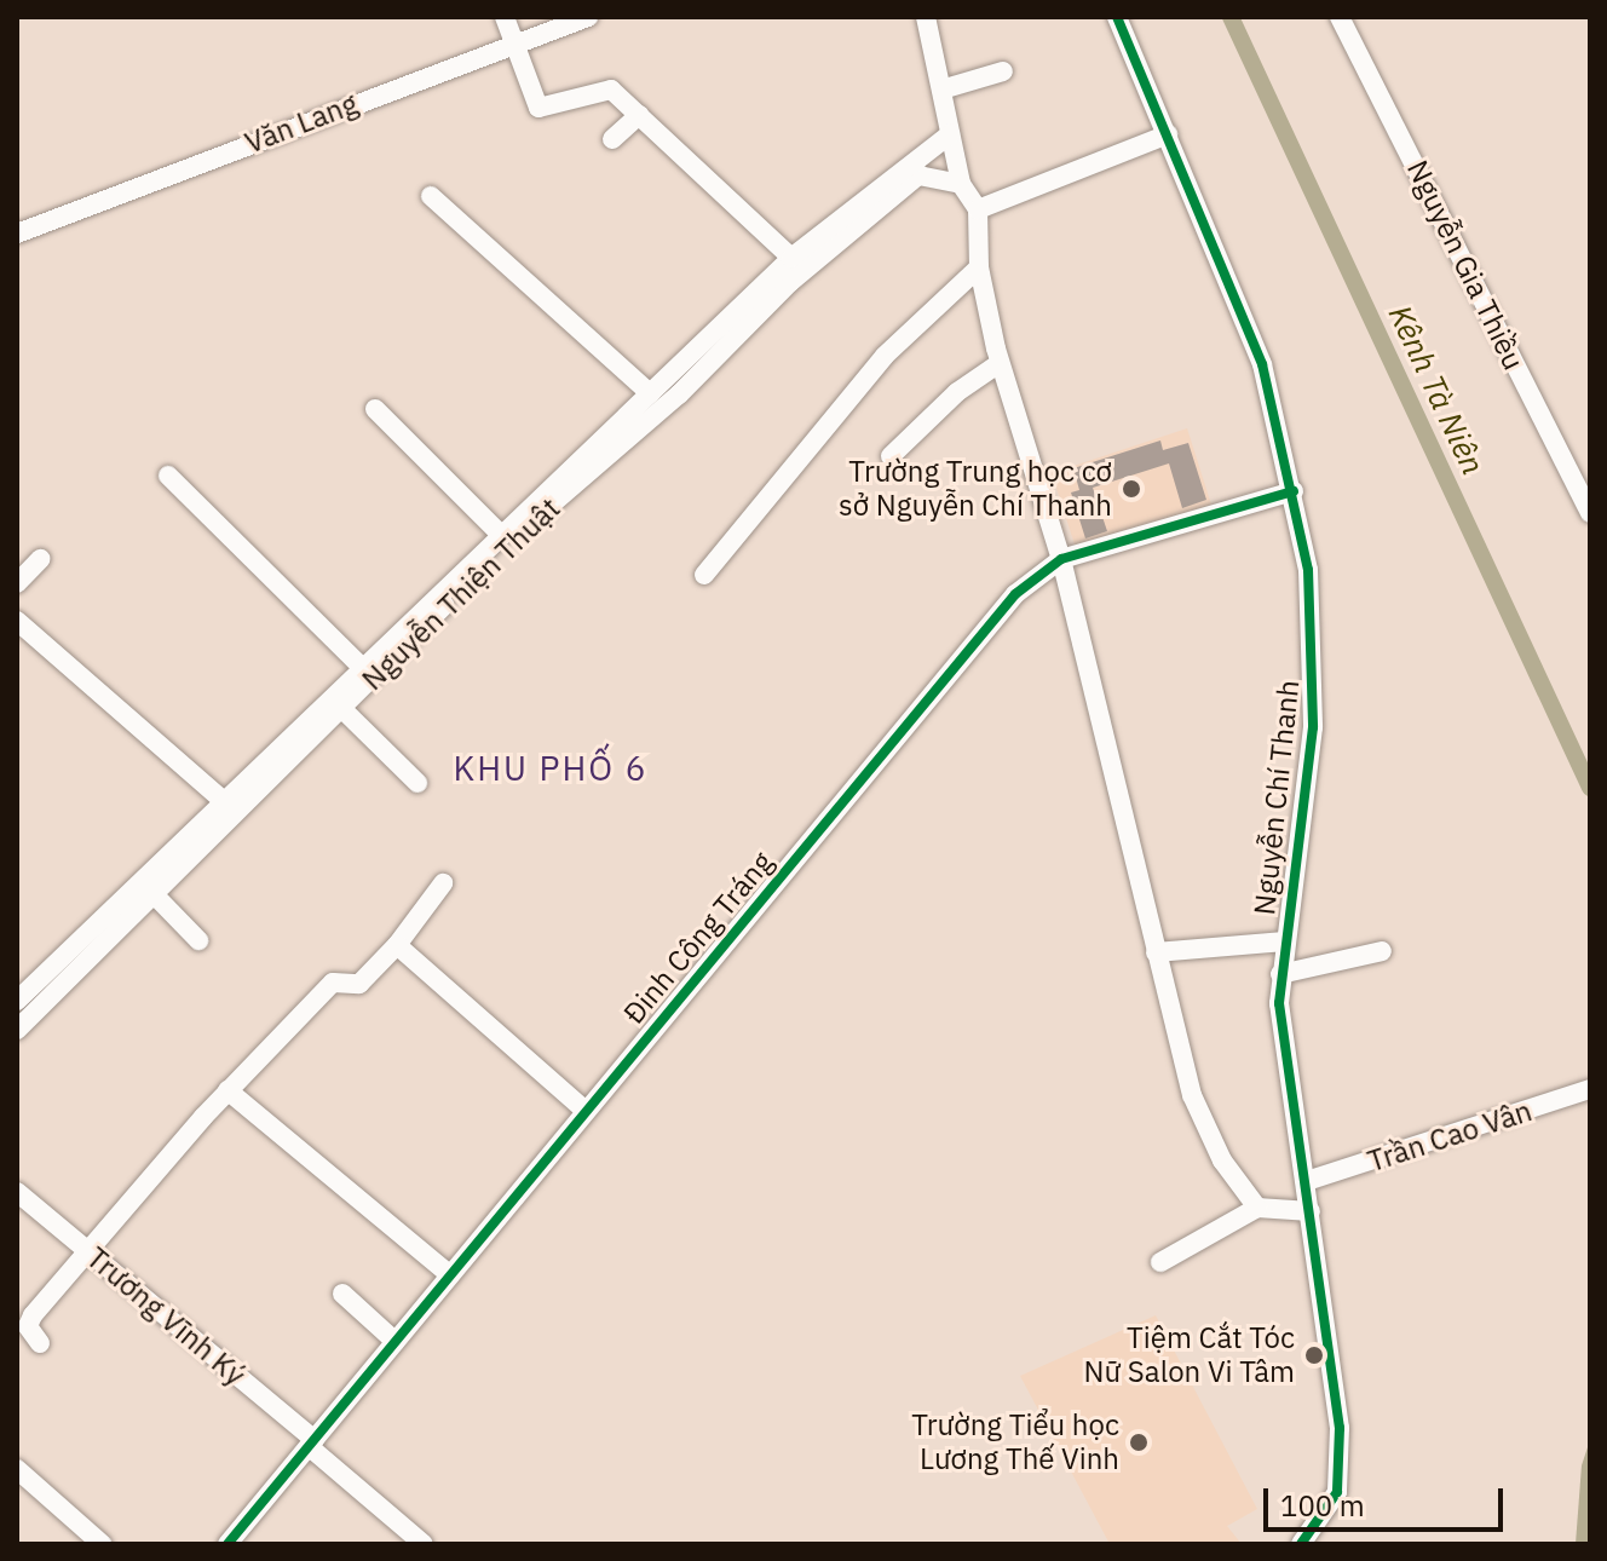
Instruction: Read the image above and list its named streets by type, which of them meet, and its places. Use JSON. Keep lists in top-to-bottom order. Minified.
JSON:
{"streets":{"street":["Văn Lang","Nguyễn Gia Thiều","Nguyễn Thiện Thuật","Nguyễn Chí Thanh","Đinh Công Tráng","Trần Cao Vân","Trương Vĩnh Ký"]},"crossings":[["Nguyễn Chí Thanh","Đinh Công Tráng"],["Nguyễn Chí Thanh","Trần Cao Vân"],["Đinh Công Tráng","Trương Vĩnh Ký"]],"districts":["KHU PHỐ 6"],"water":["Kênh Tà Niên"],"places":["Trường Trung học cơ sở Nguyễn Chí Thanh","Tiệm Cắt Tóc Nữ Salon Vi Tâm","Trường Tiểu học Lương Thế Vinh"],"scale_bar":"100 m"}
